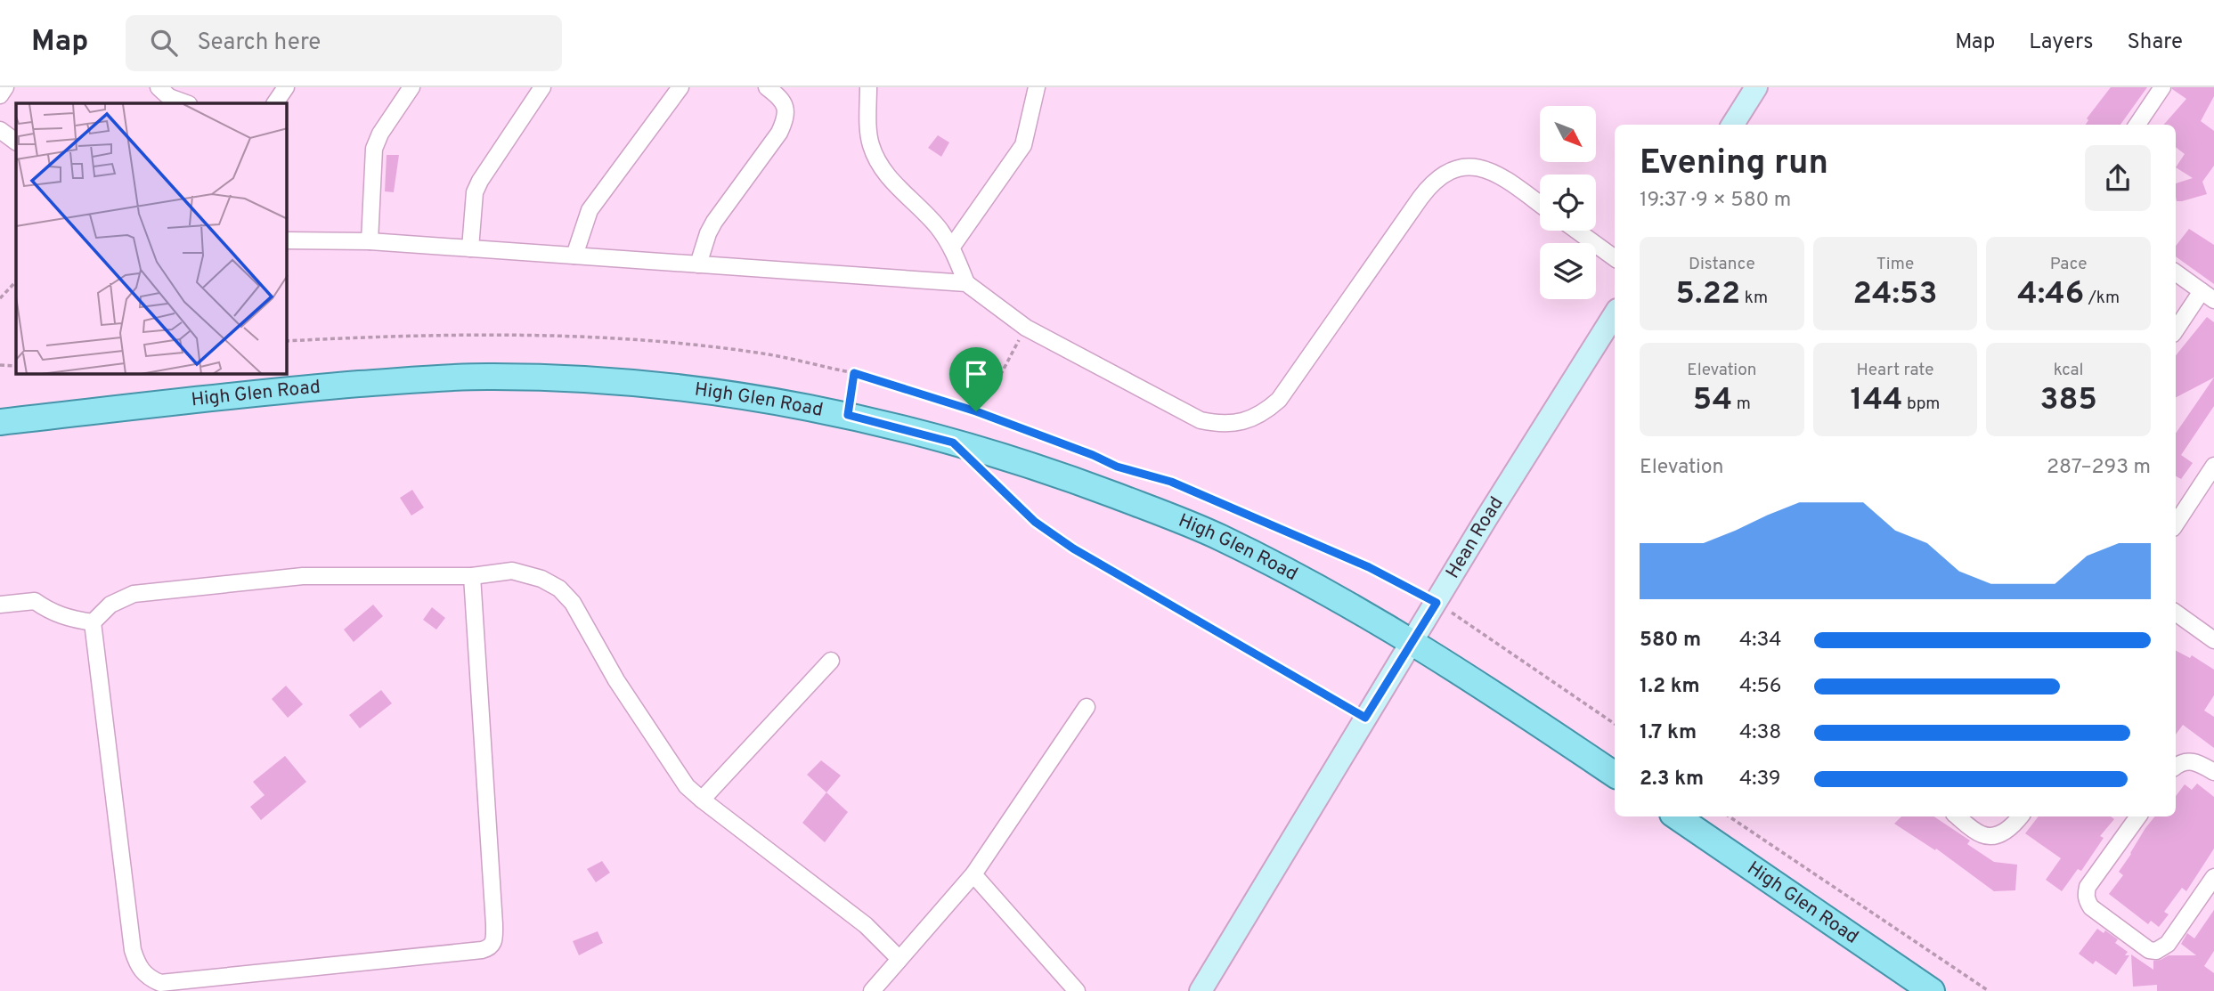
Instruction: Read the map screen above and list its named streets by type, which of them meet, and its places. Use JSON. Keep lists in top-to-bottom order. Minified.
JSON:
{"streets":{"main road":["High Glen Road"],"street":["Hean Road"]},"crossings":[["High Glen Road","Hean Road"]],"north":"bottom right","page":{"header":"Map","search":"Search here","nav":["Map","Layers","Share"],"heading":["Evening run","19:37 · 9 × 580 m"],"stats":[["Distance","5.22 km"],["Time","24:53"],["Pace","4:46 /km"],["Elevation","54 m"],["Heart rate","144 bpm"],["kcal","385"]],"chart":["Elevation","287–293 m"],"list":[{"name":"580 m","note":"4:34"},{"name":"1.2 km","note":"4:56"},{"name":"1.7 km","note":"4:38"},{"name":"2.3 km","note":"4:39"}]}}
